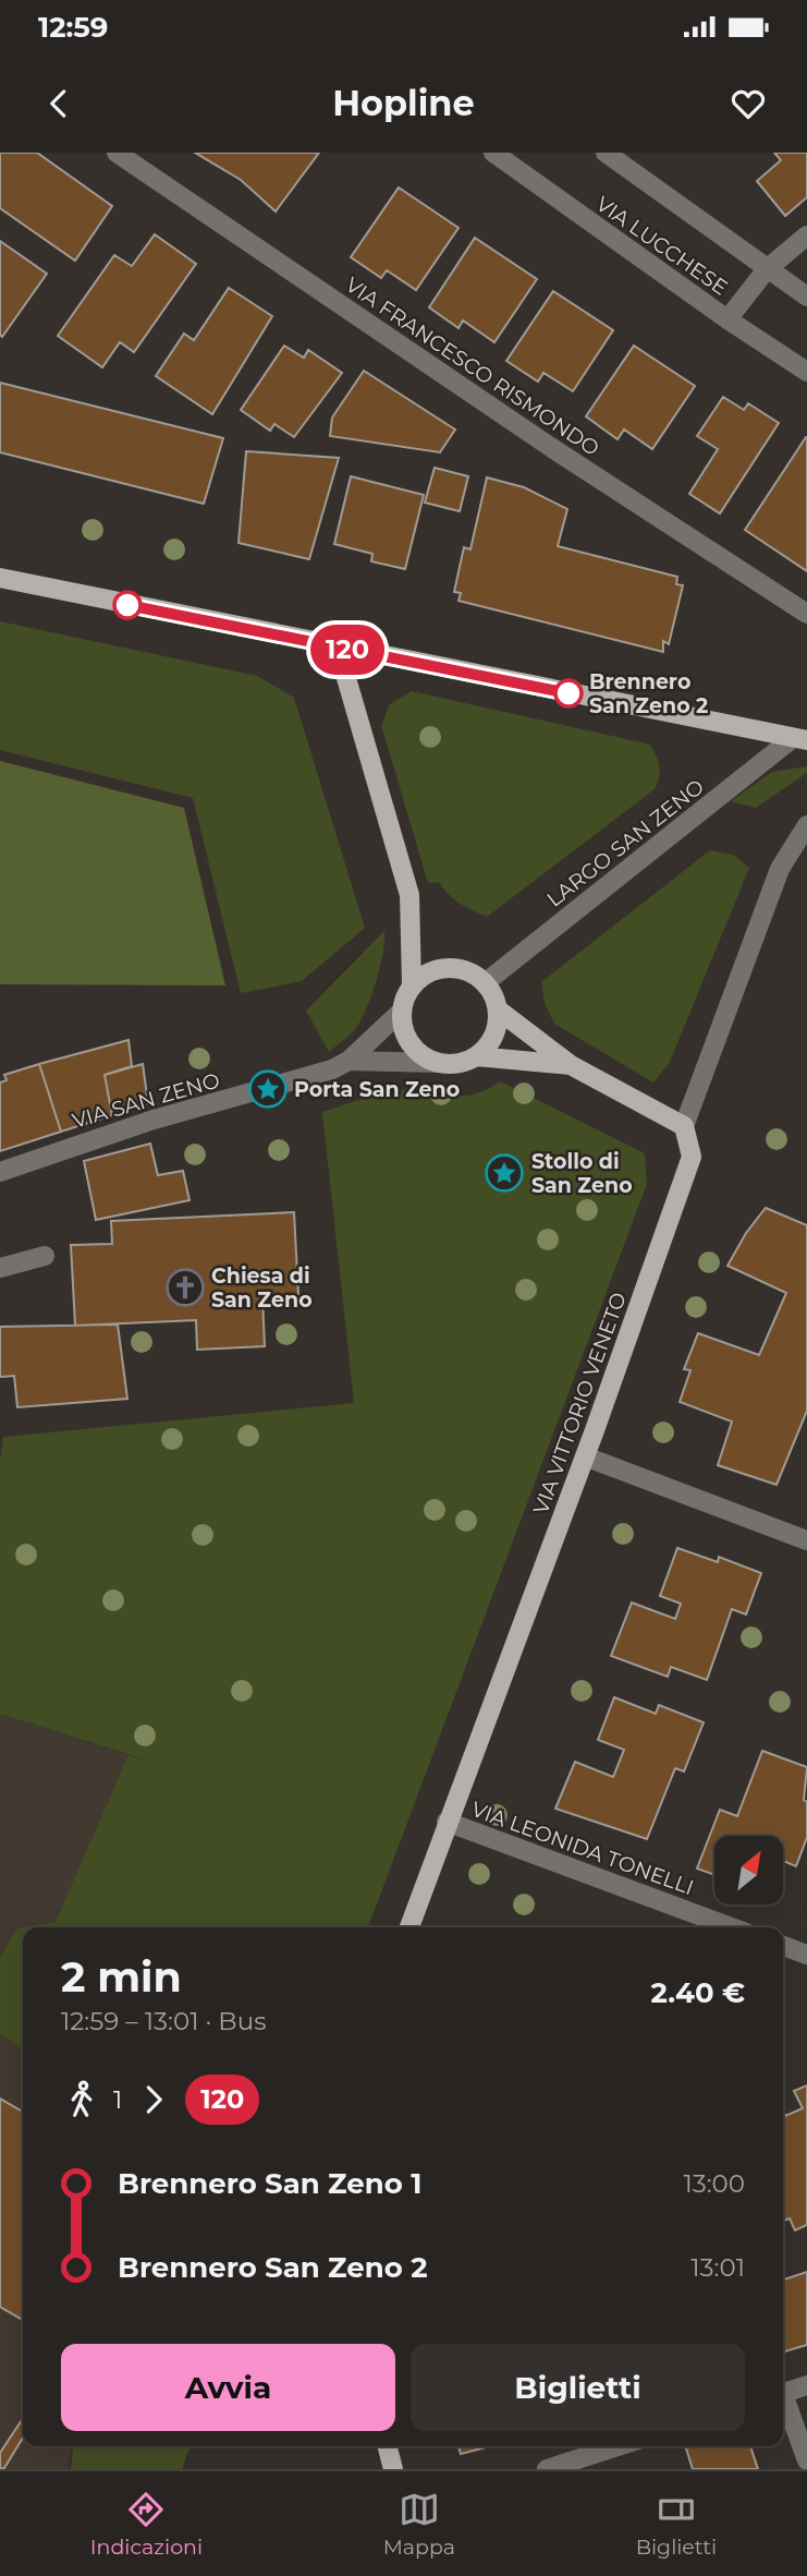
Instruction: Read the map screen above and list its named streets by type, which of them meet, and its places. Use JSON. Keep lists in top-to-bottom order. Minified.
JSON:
{"streets":{"main road":["VIA VITTORIO VENETO"],"street":["VIA LUCCHESE","VIA FRANCESCO RISMONDO","LARGO SAN ZENO","VIA SAN ZENO","VIA LEONIDA TONELLI"]},"crossings":[["LARGO SAN ZENO","VIA SAN ZENO"],["VIA VITTORIO VENETO","VIA LEONIDA TONELLI"]],"places":{"other":["Brennero San Zeno 2"],"place":["Porta San Zeno","Stollo di San Zeno"],"church":["Chiesa di San Zeno"]},"lines":["bus line 120"],"north":"top right","page":{"status":"12:59","header":"Hopline","on_map":"120","heading":["2 min","12:59 – 13:01 · Bus","2.40 €"],"legs":["1","120"],"list":[{"name":"Brennero San Zeno 1","value":"13:00"},{"name":"Brennero San Zeno 2","value":"13:01"}],"buttons":["Avvia","Biglietti"],"tabs":["Indicazioni","Mappa","Biglietti"]}}
